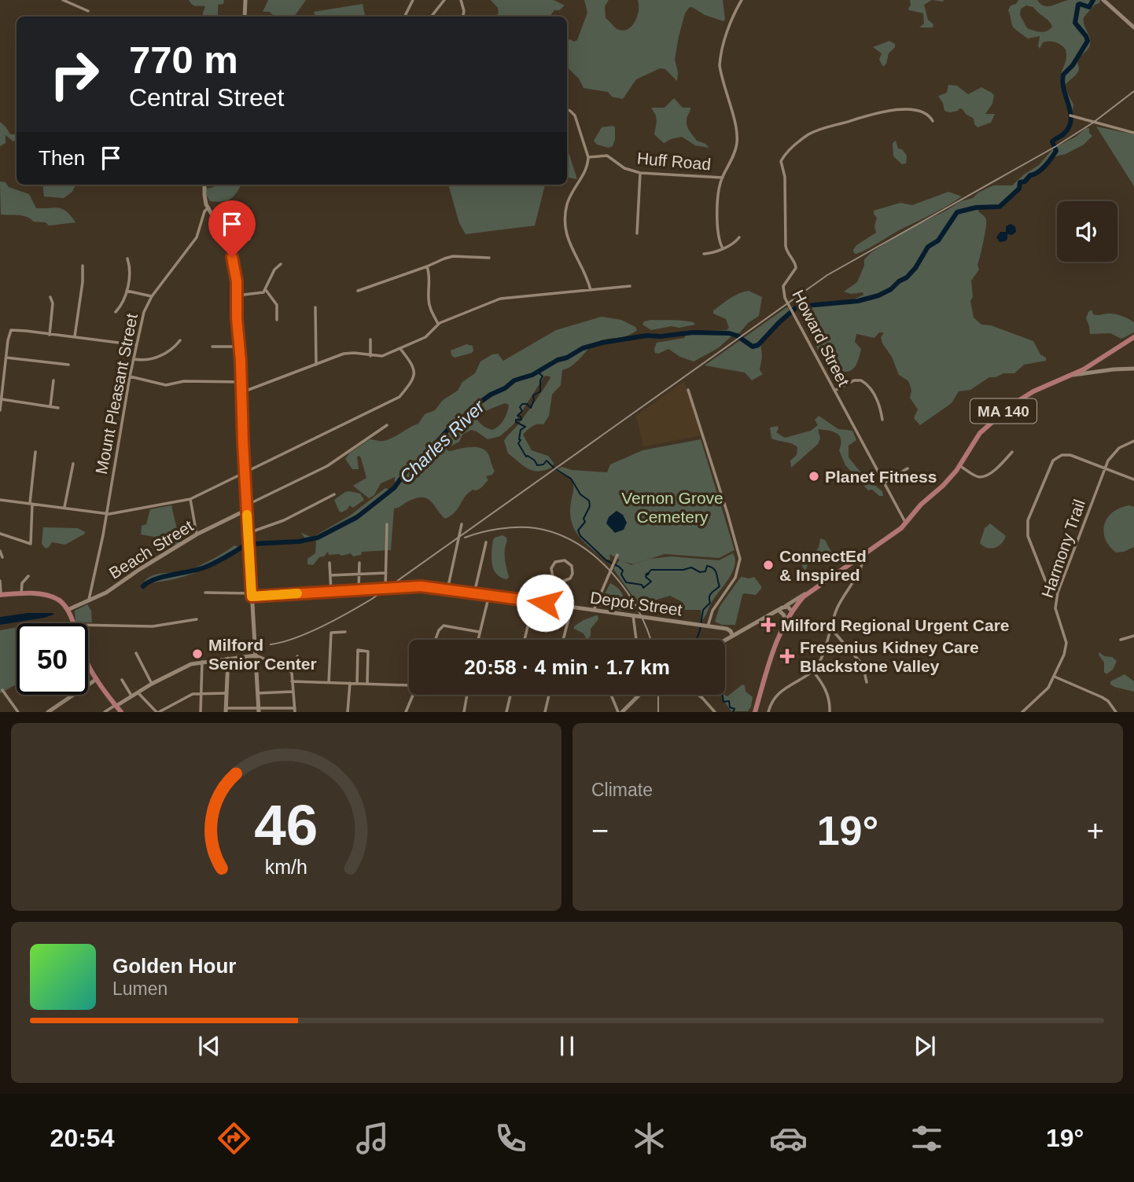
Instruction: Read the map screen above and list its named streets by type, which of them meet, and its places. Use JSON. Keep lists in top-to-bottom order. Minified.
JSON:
{"streets":{"main road":["MA 140","Beach Street","Depot Street"],"street":["Huff Road","Howard Street","Mount Pleasant Street","Harmony Trail"]},"crossings":[["Howard Street","MA 140"],["Mount Pleasant Street","Beach Street"]],"water":["Charles River"],"parks":["Vernon Grove Cemetery"],"places":{"other":["Planet Fitness","ConnectEd & Inspired","Milford Senior Center"],"health":["Milford Regional Urgent Care","Fresenius Kidney Care Blackstone Valley"]},"page":{"turn":["770 m","Central Street"],"then":"Then","limit":"50","trip":"20:58 · 4 min · 1.7 km","tile":"Climate","heat":["−","19°","+"],"song":["Golden Hour","Lumen"],"tabs":["20:54","19°"],"gauge":["46","km/h"]}}
